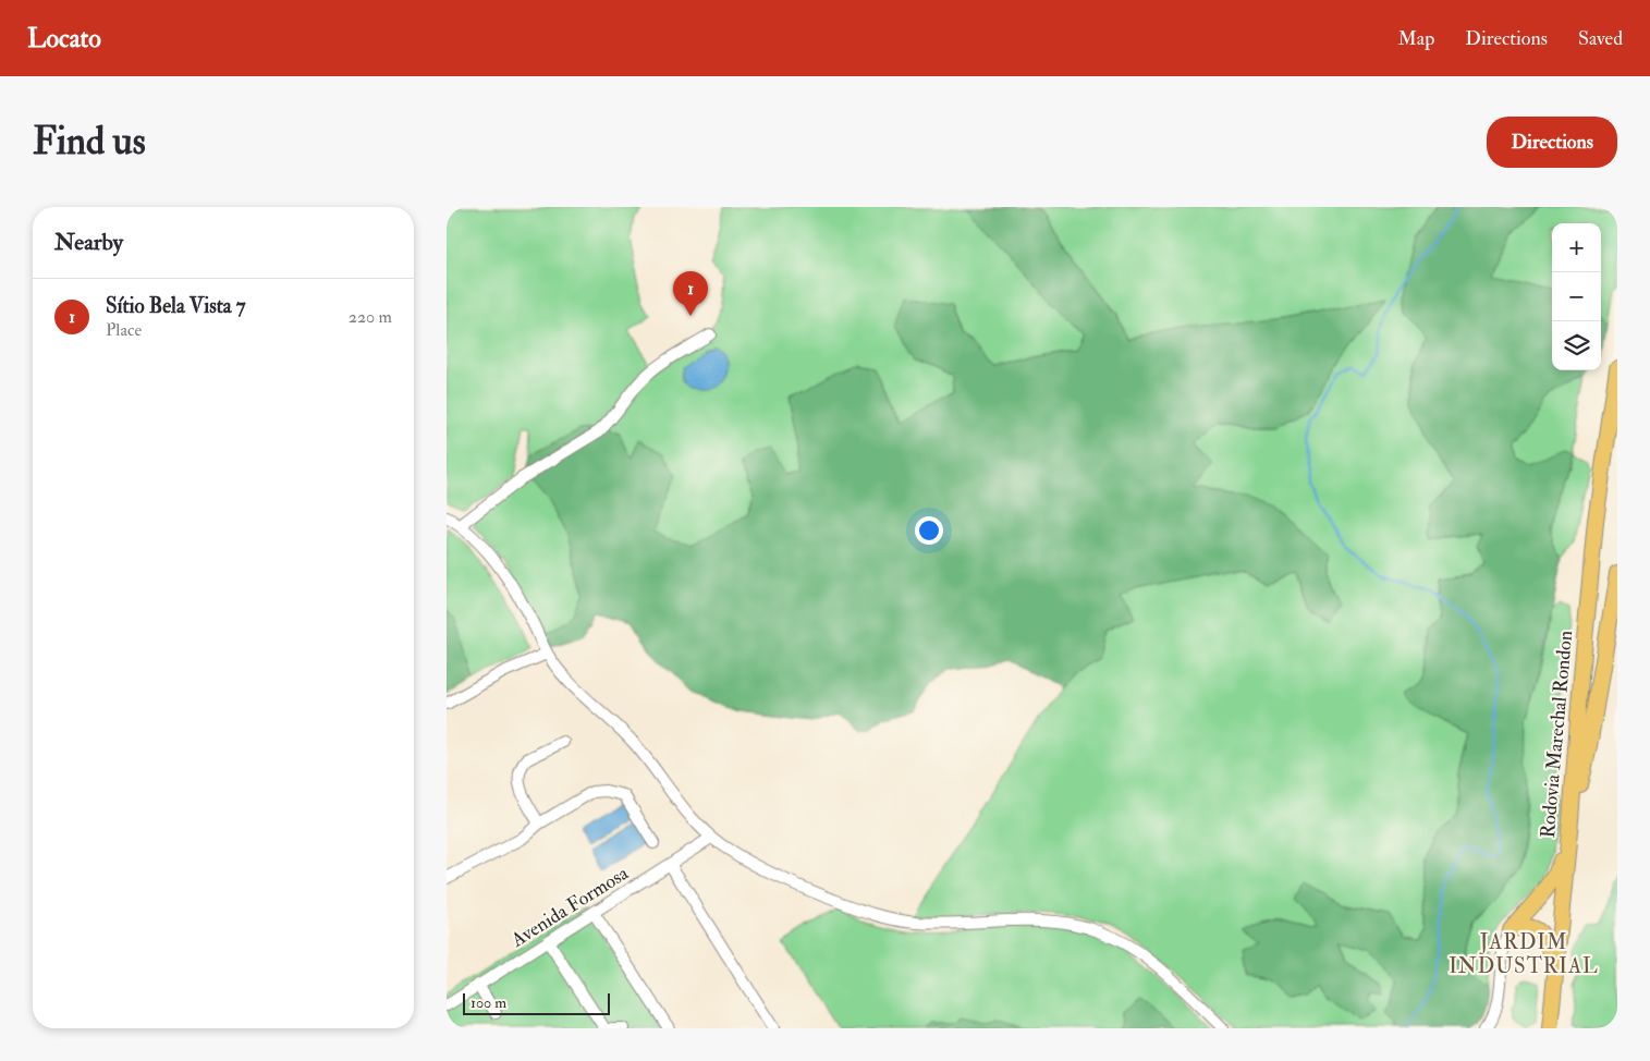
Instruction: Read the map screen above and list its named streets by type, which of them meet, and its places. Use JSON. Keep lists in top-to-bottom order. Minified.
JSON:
{"streets":{"main road":["Rodovia Marechal Rondon"],"street":["Avenida Formosa"]},"districts":["JARDIM INDUSTRIAL"],"scale_bar":"100 m","page":{"header":"Locato","nav":["Map","Directions","Saved"],"buttons":"Directions","title":"Find us","heading":"Nearby","map_buttons":["+","−"],"pins":"1","list":[{"mark":"1","name":"Sítio Bela Vista 7","note":"Place","value":"220 m"}],"scale":"100 m"}}
